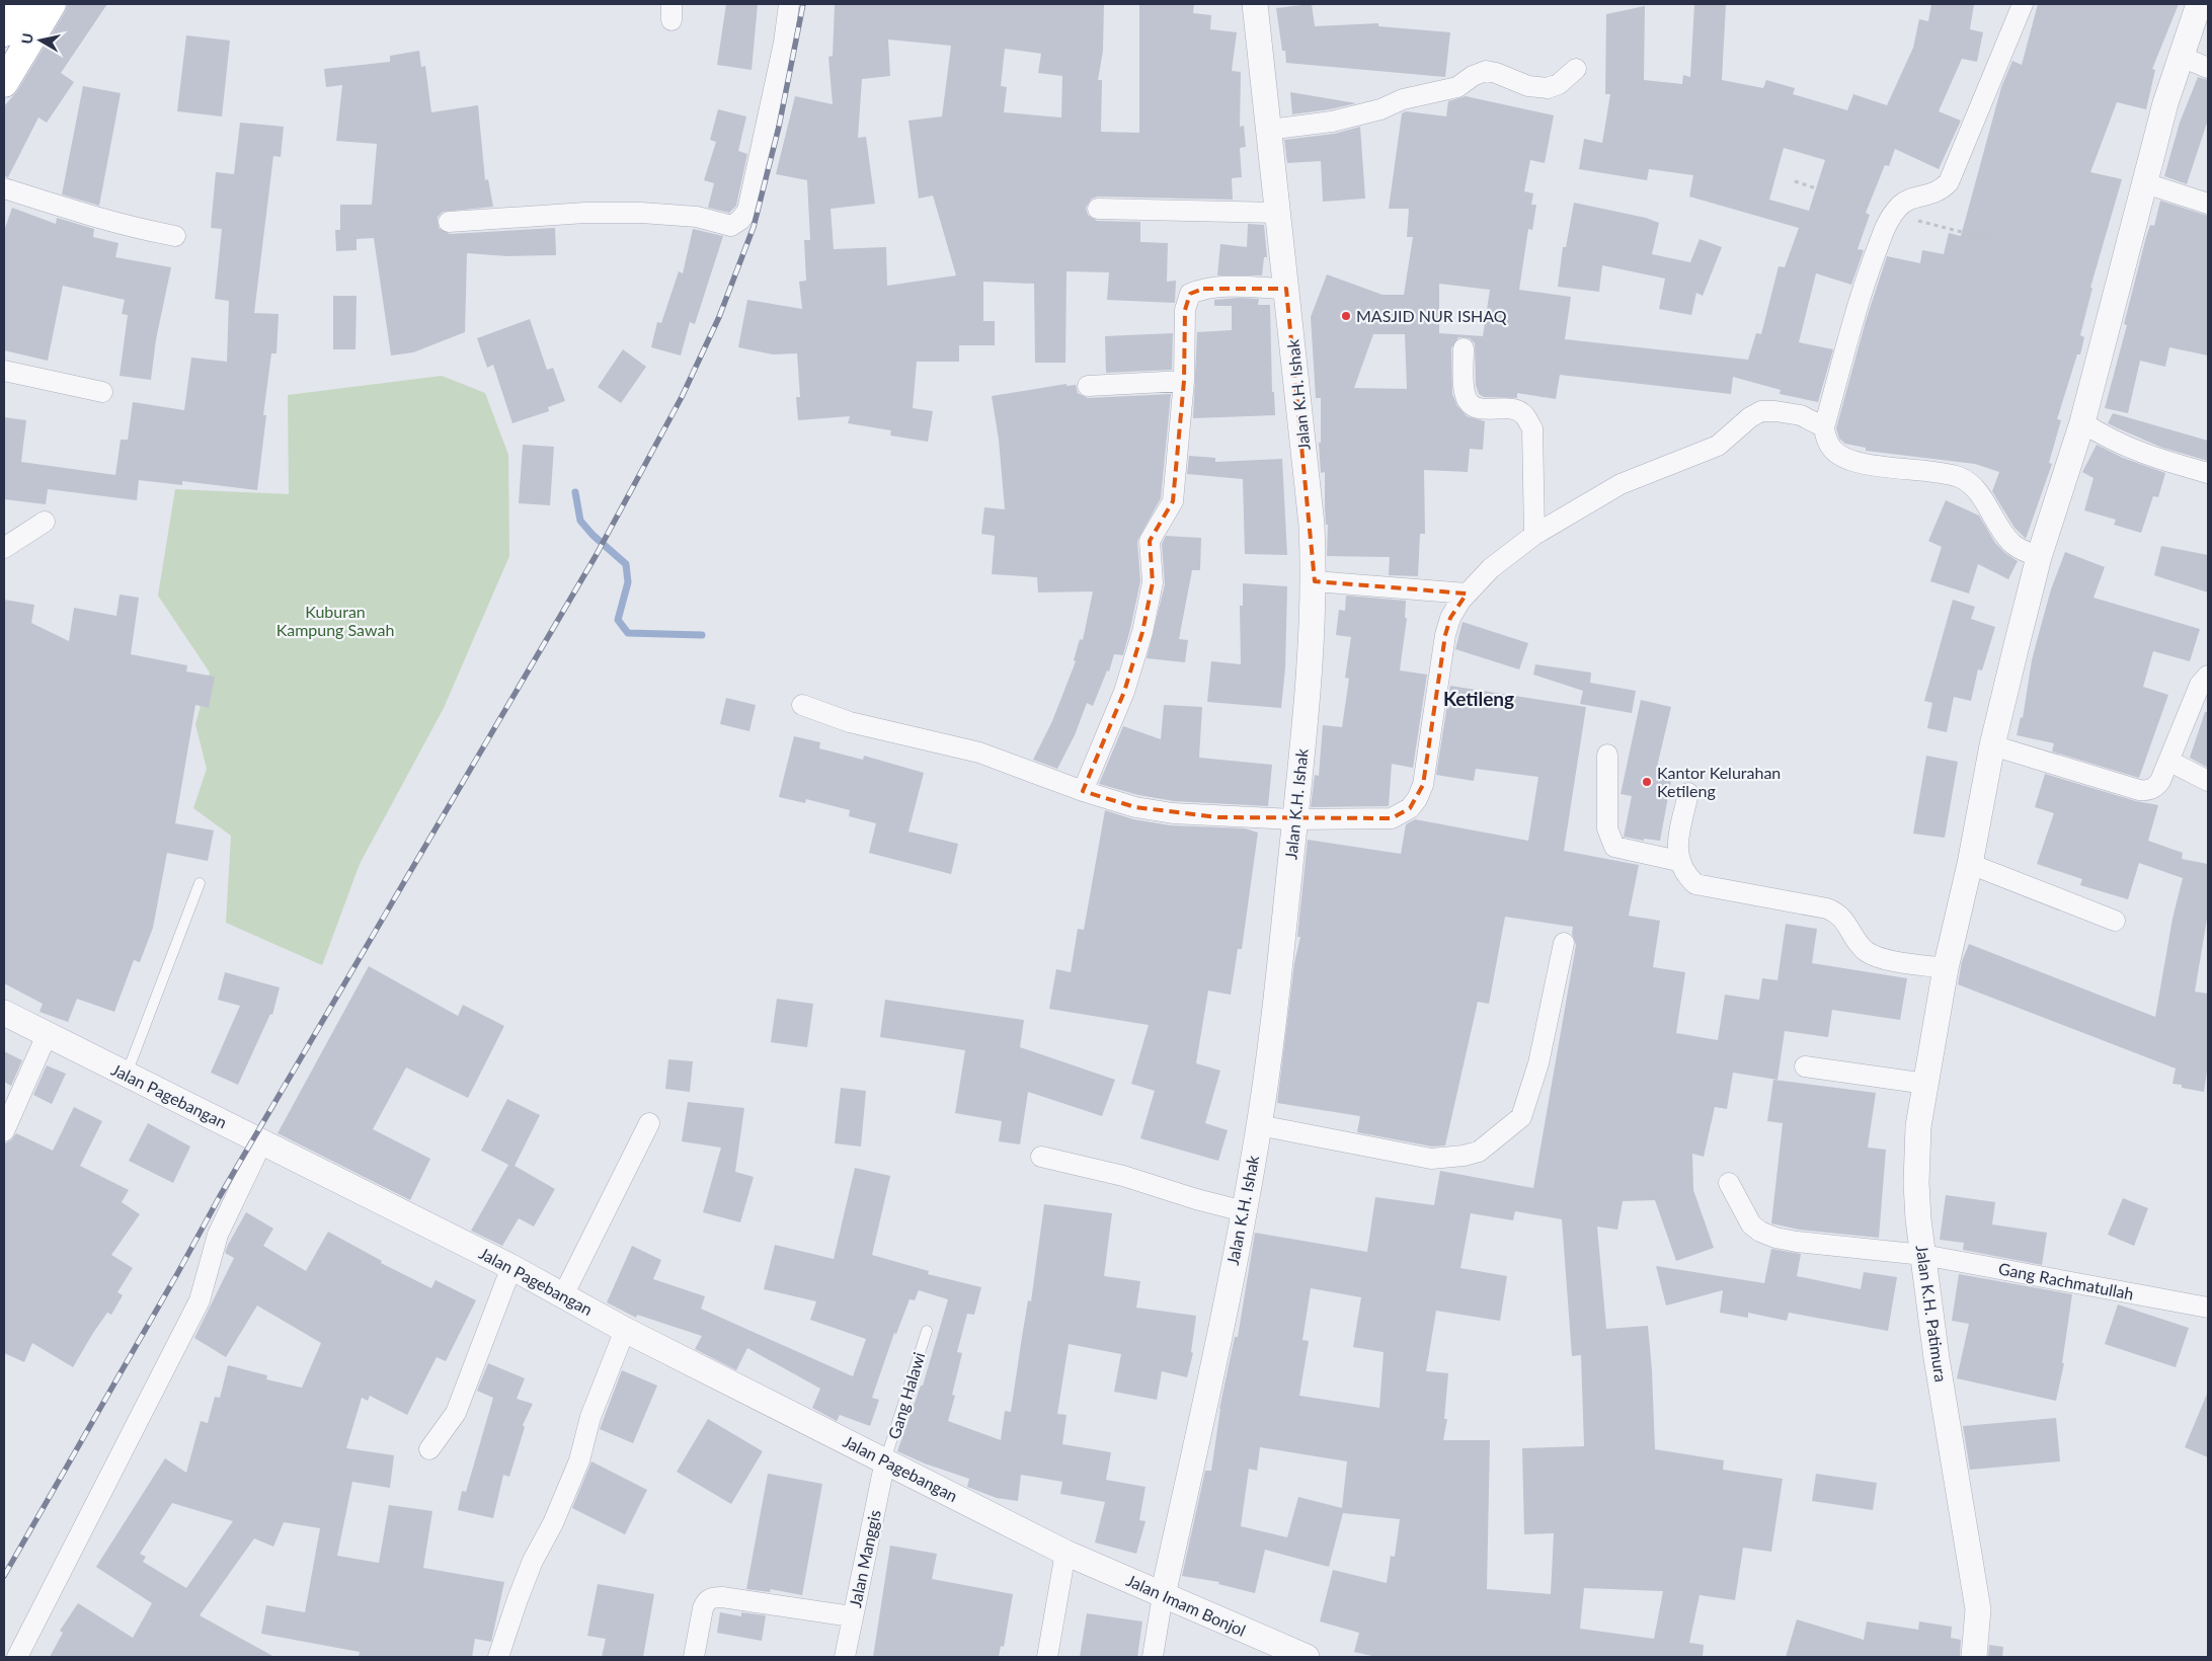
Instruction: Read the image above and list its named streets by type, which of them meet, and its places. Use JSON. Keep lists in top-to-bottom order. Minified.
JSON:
{"streets":{"street":["Jalan K.H. Ishak","Jalan Pagebangan","Gang Rachmatullah","Jalan K.H. Patimura","Jalan Manggis","Jalan Imam Bonjol"],"lane":["Gang Halawi"]},"crossings":[["Jalan K.H. Ishak","Jalan Imam Bonjol"],["Jalan Pagebangan","Gang Halawi"],["Jalan Pagebangan","Jalan Manggis"],["Jalan Pagebangan","Jalan Imam Bonjol"],["Gang Rachmatullah","Jalan K.H. Patimura"],["Gang Halawi","Jalan Manggis"]],"districts":["Ketileng"],"parks":["Kuburan Kampung Sawah"],"places":["MASJID NUR ISHAQ","Kantor Kelurahan Ketileng"],"north":"left"}
